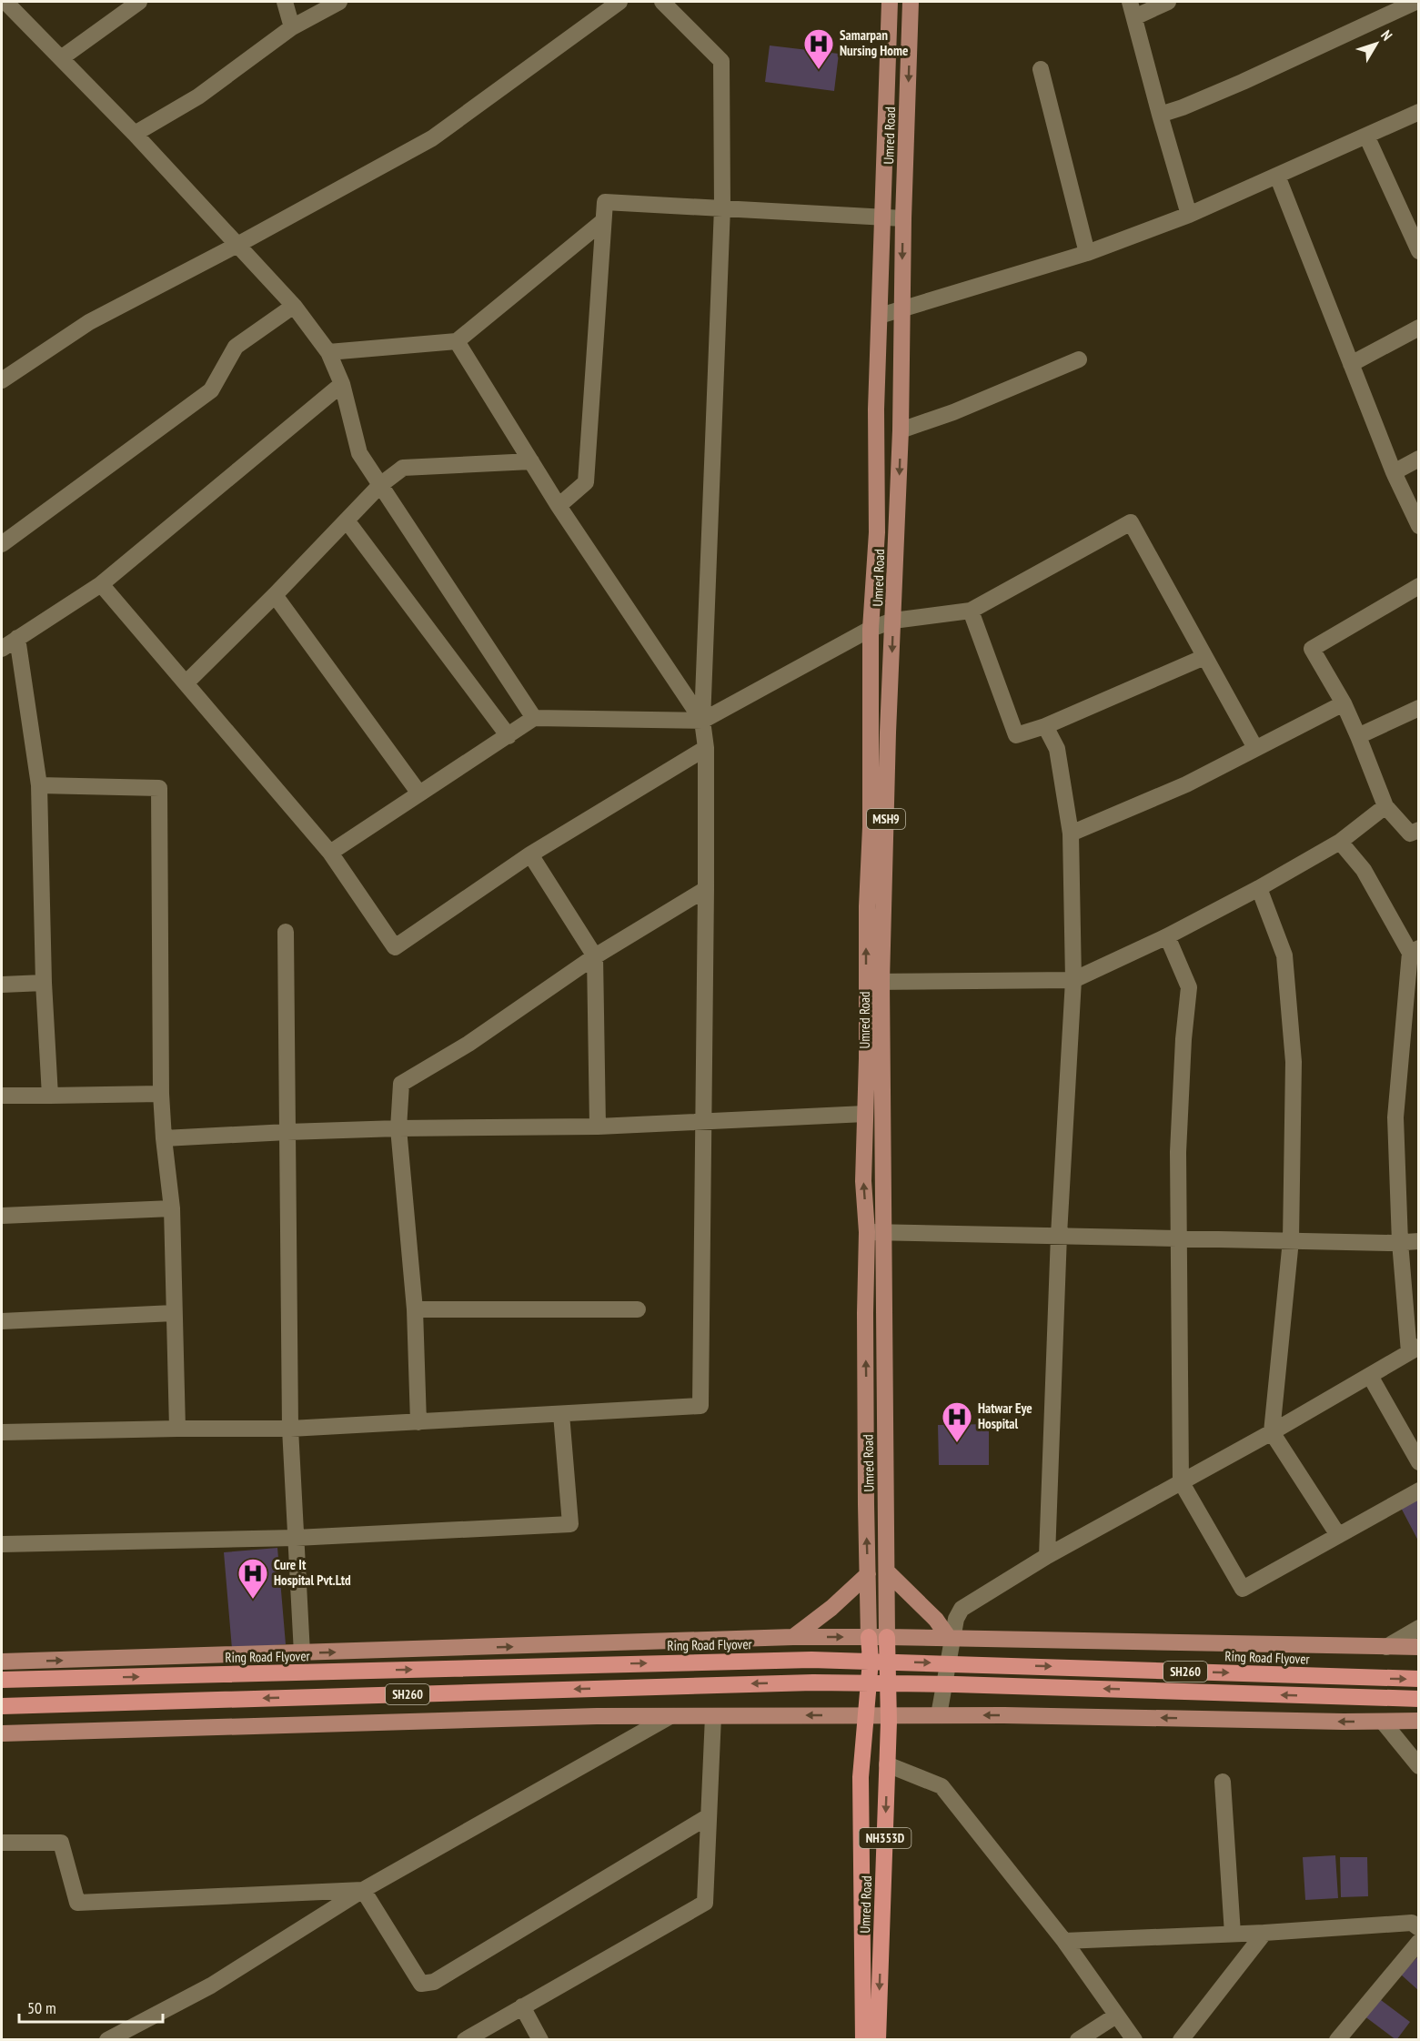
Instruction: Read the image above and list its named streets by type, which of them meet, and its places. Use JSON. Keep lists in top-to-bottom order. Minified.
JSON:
{"streets":{"highway":["Umred Road","Ring Road Flyover","SH260","NH353D"],"main road":["MSH9"]},"places":{"hospital":["Samarpan Nursing Home","Hatwar Eye Hospital","Cure It Hospital Pvt.Ltd"]},"scale_bar":"50 m","north":"top right"}
